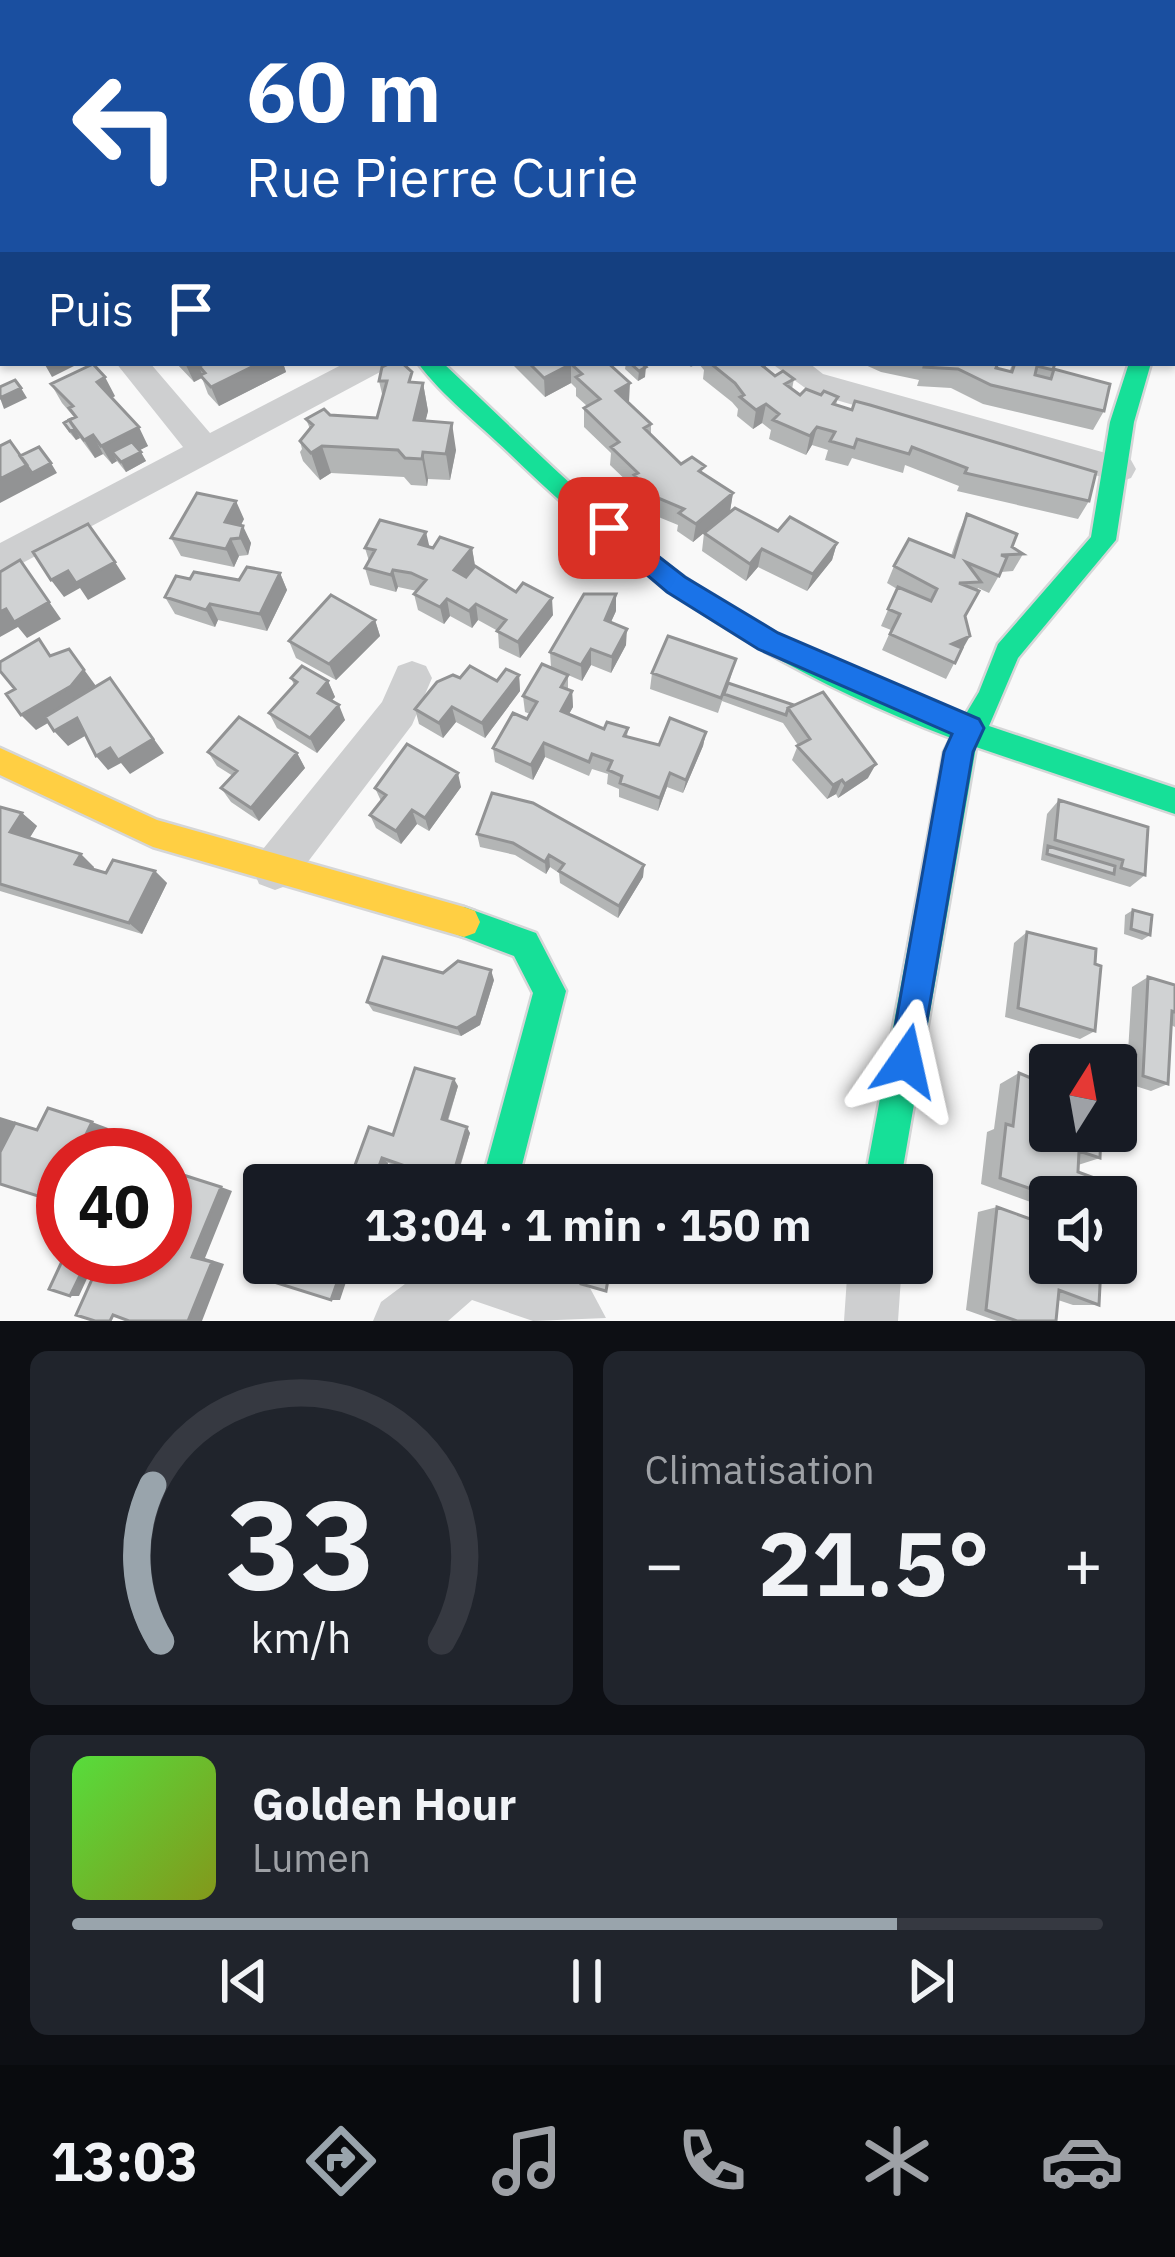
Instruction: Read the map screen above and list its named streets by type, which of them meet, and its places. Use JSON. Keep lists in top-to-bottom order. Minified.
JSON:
{"north":"top","page":{"turn":["60 m","Rue Pierre Curie"],"then":"Puis","limit":"40","trip":"13:04 · 1 min · 150 m","tile":"Climatisation","heat":["−","21.5°","+"],"song":["Golden Hour","Lumen"],"tabs":"13:03","gauge":["33","km/h"]}}
